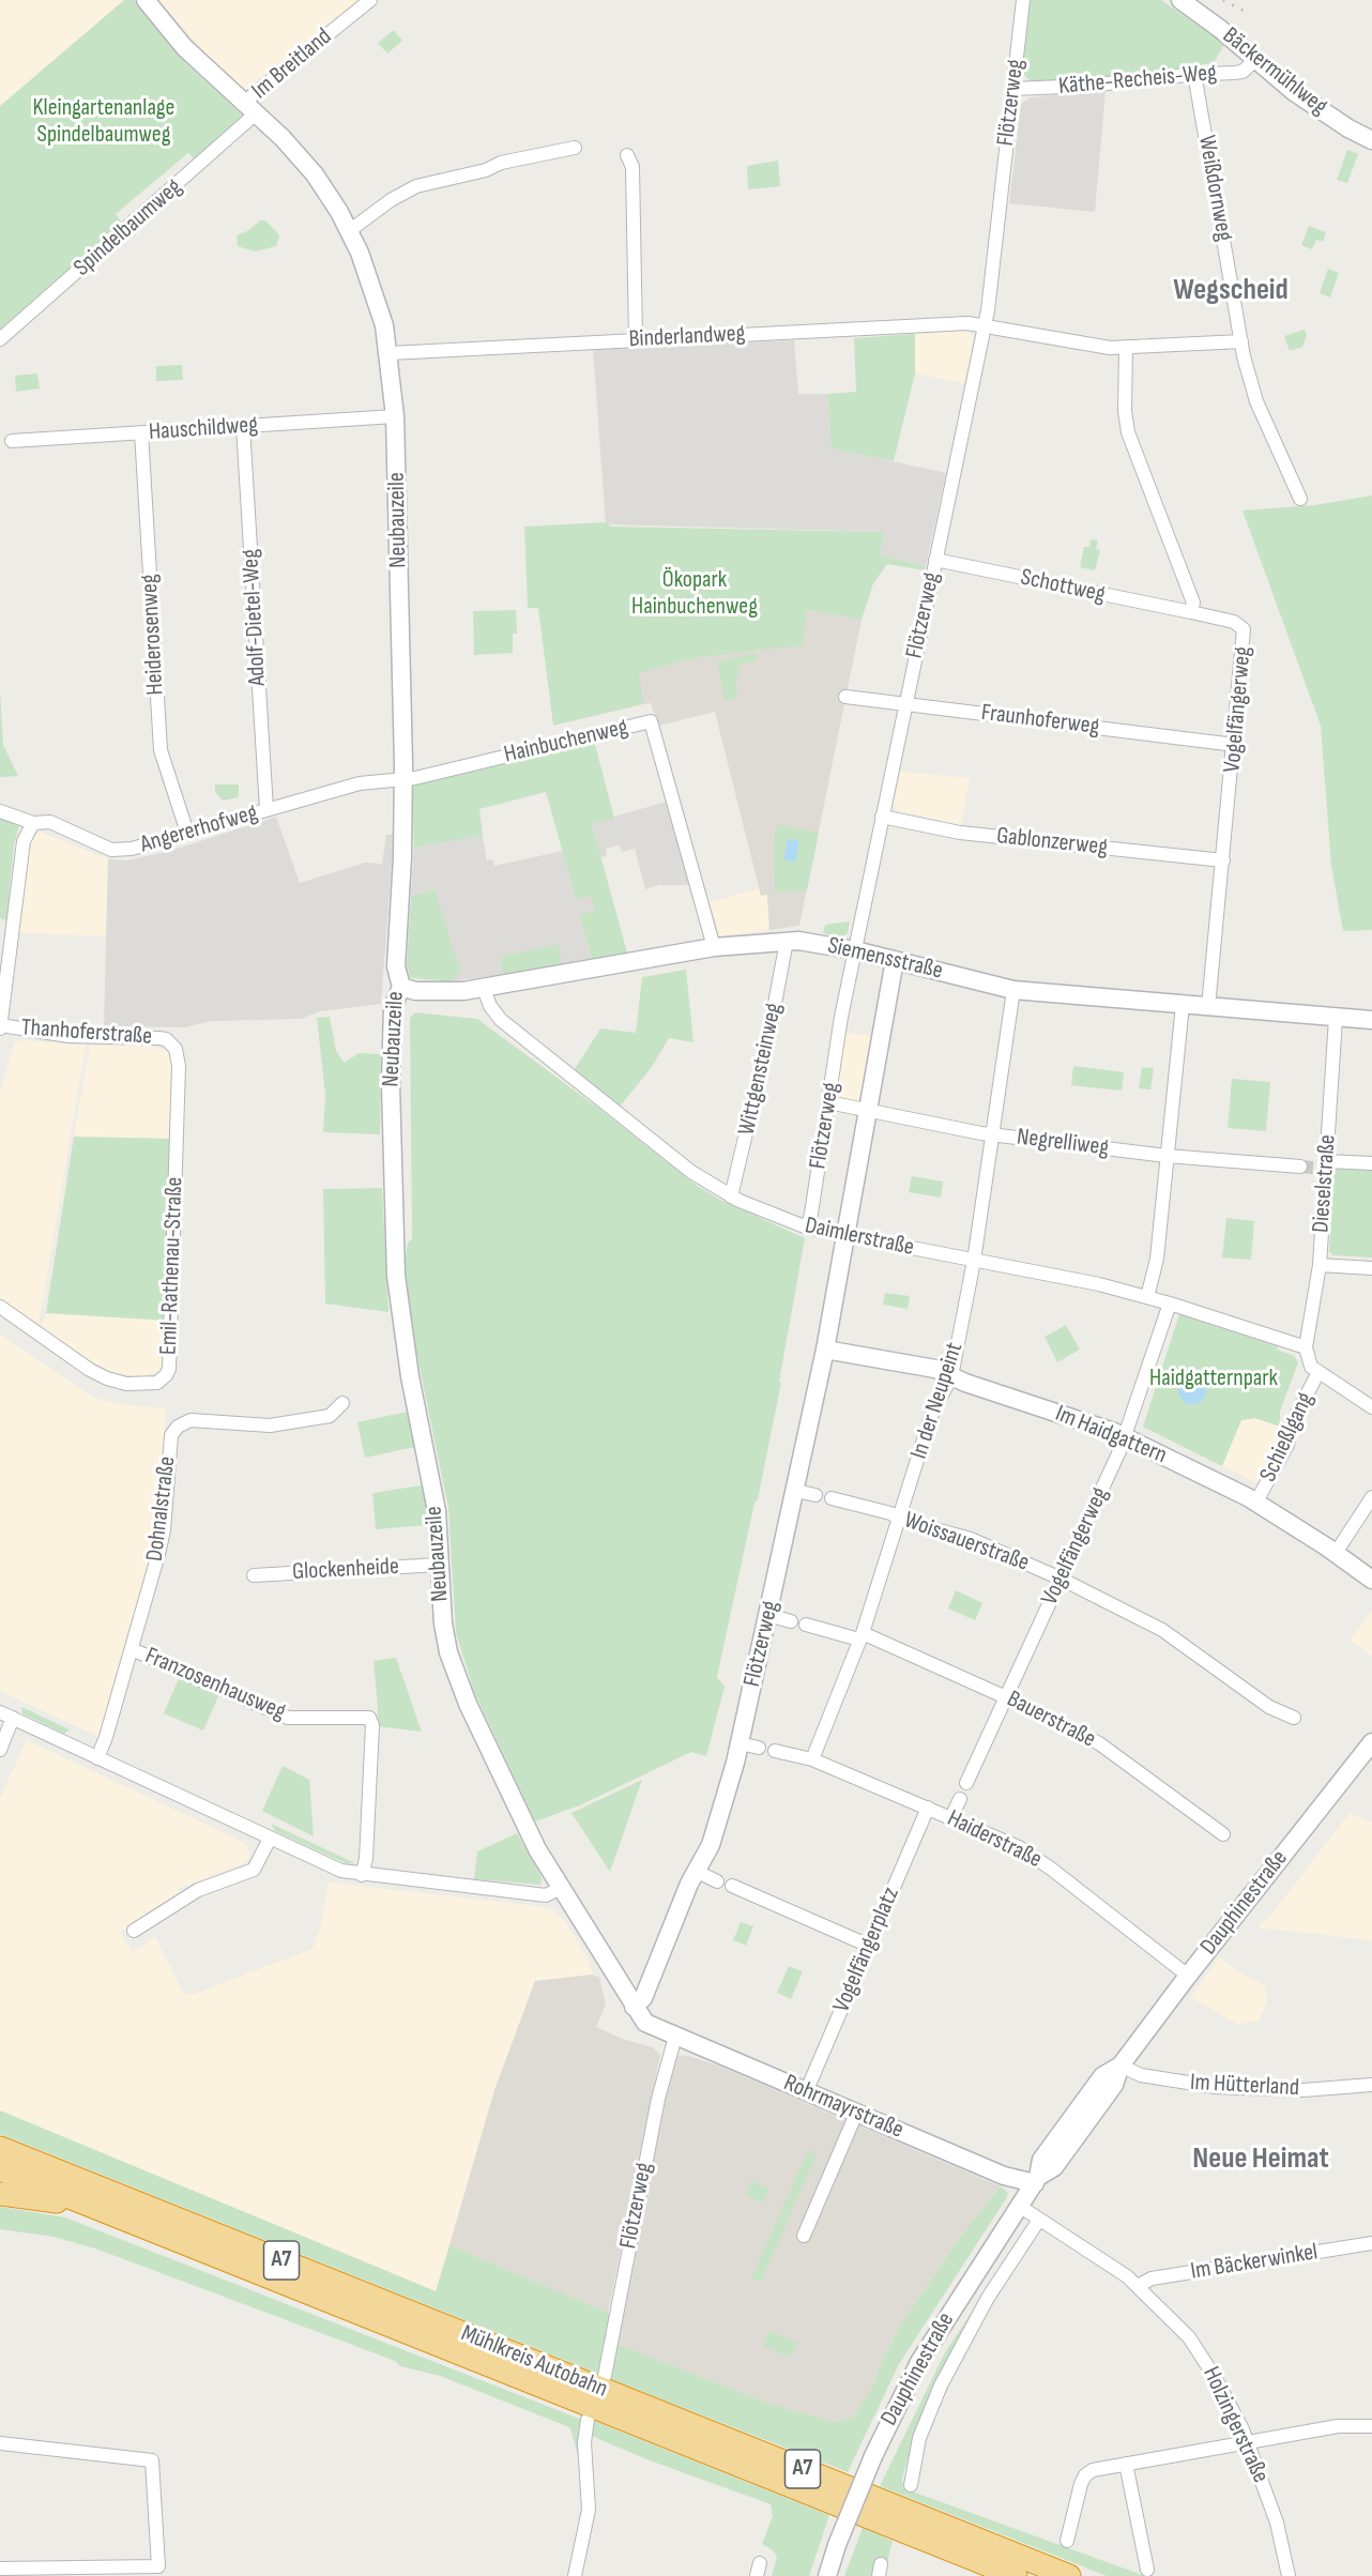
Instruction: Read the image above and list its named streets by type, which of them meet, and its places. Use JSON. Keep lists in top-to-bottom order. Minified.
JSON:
{"streets":{"highway":["A7","Mühlkreis Autobahn"],"street":["Im Breitland","Bäckermühlweg","Käthe-Recheis-Weg","Flötzerweg","Weißdornweg","Spindelbaumweg","Binderlandweg","Hauschildweg","Neubauzeile","Schottweg","Adolf-Dietel-Weg","Heiderosenweg","Vogelfängerweg","Fraunhoferweg","Hainbuchenweg","Angererhofweg","Gablonzerweg","Siemensstraße","Thanhoferstraße","Wittgensteinweg","Negrelliweg","Dieselstraße","Daimlerstraße","Emil-Rathenau-Straße","In der Neupeint","Im Haidgattern","Schießlgang","Dohnalstraße","Woissauerstraße","Glockenheide","Franzosenhausweg","Bauerstraße","Haiderstraße","Dauphinestraße","Vogelfängerplatz","Im Hütterland","Rohrmayrstraße","Im Bäckerwinkel","Holzingerstraße"]},"crossings":[["Im Breitland","Spindelbaumweg"],["Im Breitland","Neubauzeile"],["Bäckermühlweg","Käthe-Recheis-Weg"],["Käthe-Recheis-Weg","Flötzerweg"],["Käthe-Recheis-Weg","Weißdornweg"],["Flötzerweg","Binderlandweg"],["Flötzerweg","Neubauzeile"],["Flötzerweg","Schottweg"],["Flötzerweg","Fraunhoferweg"],["Flötzerweg","Gablonzerweg"],["Flötzerweg","Siemensstraße"],["Flötzerweg","Negrelliweg"],["Flötzerweg","Daimlerstraße"],["Flötzerweg","Im Haidgattern"],["Flötzerweg","Rohrmayrstraße"],["Spindelbaumweg","Neubauzeile"],["Binderlandweg","Neubauzeile"],["Hauschildweg","Neubauzeile"],["Hauschildweg","Adolf-Dietel-Weg"],["Hauschildweg","Heiderosenweg"],["Neubauzeile","Hainbuchenweg"],["Neubauzeile","Angererhofweg"],["Neubauzeile","Siemensstraße"],["Neubauzeile","Glockenheide"],["Neubauzeile","Rohrmayrstraße"],["Schottweg","Vogelfängerweg"],["Adolf-Dietel-Weg","Angererhofweg"],["Heiderosenweg","Angererhofweg"],["Vogelfängerweg","Fraunhoferweg"],["Vogelfängerweg","Gablonzerweg"],["Vogelfängerweg","Siemensstraße"],["Vogelfängerweg","Daimlerstraße"],["Vogelfängerweg","Im Haidgattern"],["Vogelfängerweg","Woissauerstraße"],["Vogelfängerweg","Bauerstraße"],["Hainbuchenweg","Angererhofweg"],["Hainbuchenweg","Siemensstraße"],["Siemensstraße","Wittgensteinweg"],["Siemensstraße","Dieselstraße"],["Siemensstraße","Daimlerstraße"],["Siemensstraße","In der Neupeint"],["Thanhoferstraße","Emil-Rathenau-Straße"],["Wittgensteinweg","Daimlerstraße"],["Negrelliweg","In der Neupeint"],["Dieselstraße","Daimlerstraße"],["Daimlerstraße","In der Neupeint"],["In der Neupeint","Im Haidgattern"],["In der Neupeint","Woissauerstraße"],["In der Neupeint","Bauerstraße"],["In der Neupeint","Haiderstraße"],["Im Haidgattern","Schießlgang"],["Dohnalstraße","Franzosenhausweg"],["Haiderstraße","Dauphinestraße"],["Haiderstraße","Vogelfängerplatz"],["Dauphinestraße","Im Hütterland"],["Dauphinestraße","Rohrmayrstraße"],["Dauphinestraße","Holzingerstraße"],["Vogelfängerplatz","Rohrmayrstraße"],["Im Bäckerwinkel","Holzingerstraße"]],"districts":["Wegscheid","Neue Heimat"],"parks":["Kleingartenanlage Spindelbaumweg","Ökopark Hainbuchenweg","Haidgatternpark"]}
